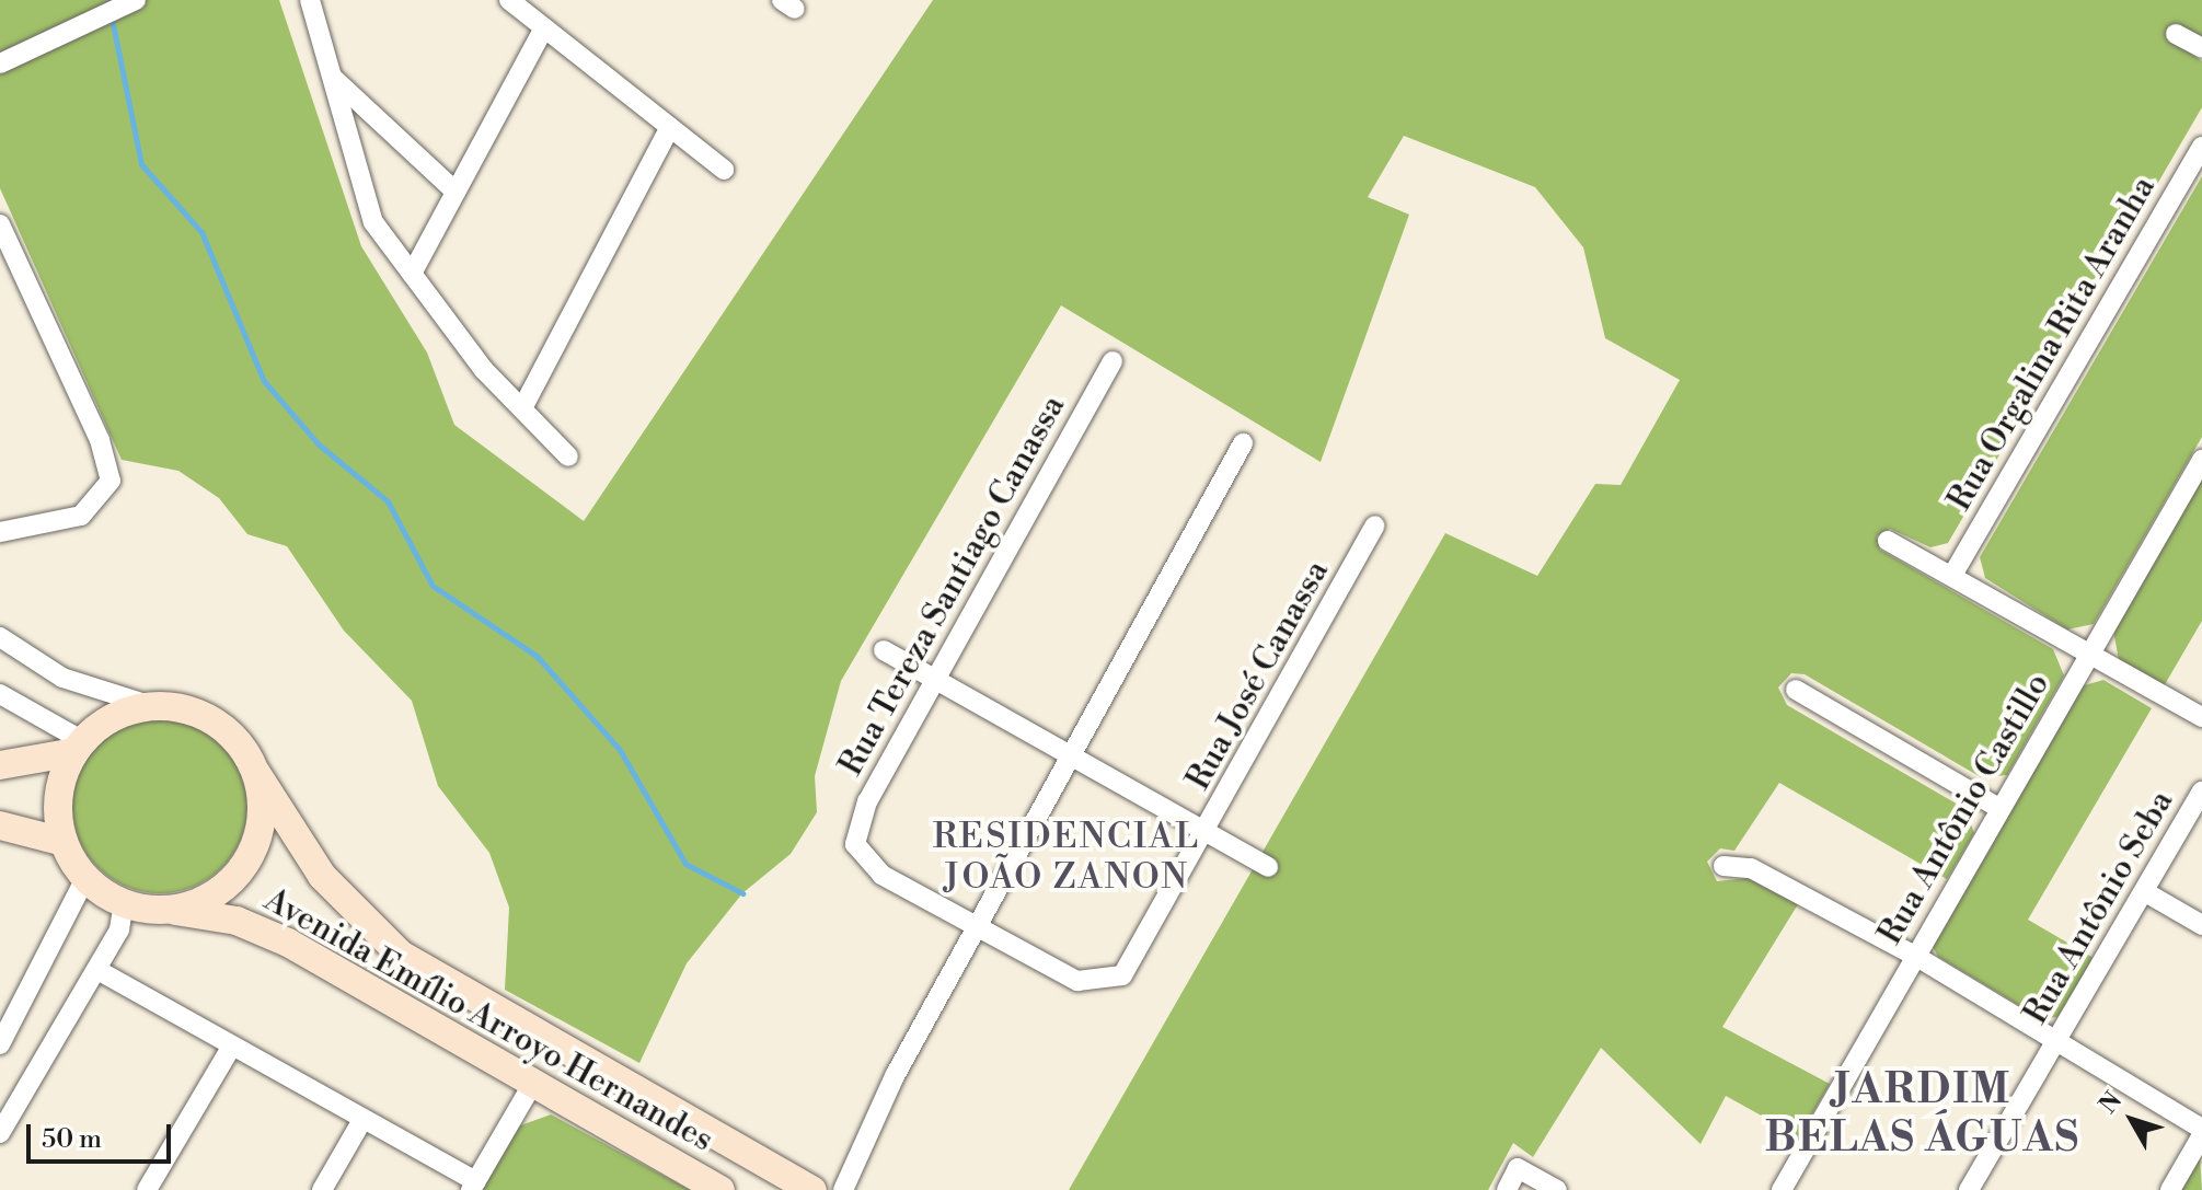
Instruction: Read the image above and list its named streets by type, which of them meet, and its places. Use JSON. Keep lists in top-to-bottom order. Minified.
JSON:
{"streets":{"main road":["Avenida Emílio Arroyo Hernandes"],"street":["Rua Orgalina Rita Aranha","Rua Tereza Santiago Canassa","Rua José Canassa","Rua Antônio Castillo","Rua Antônio Seba"]},"crossings":[["Rua Tereza Santiago Canassa","Rua José Canassa"]],"districts":["RESIDENCIAL JOÃO ZANON","JARDIM BELAS ÁGUAS"],"scale_bar":"50 m","north":"top left"}
